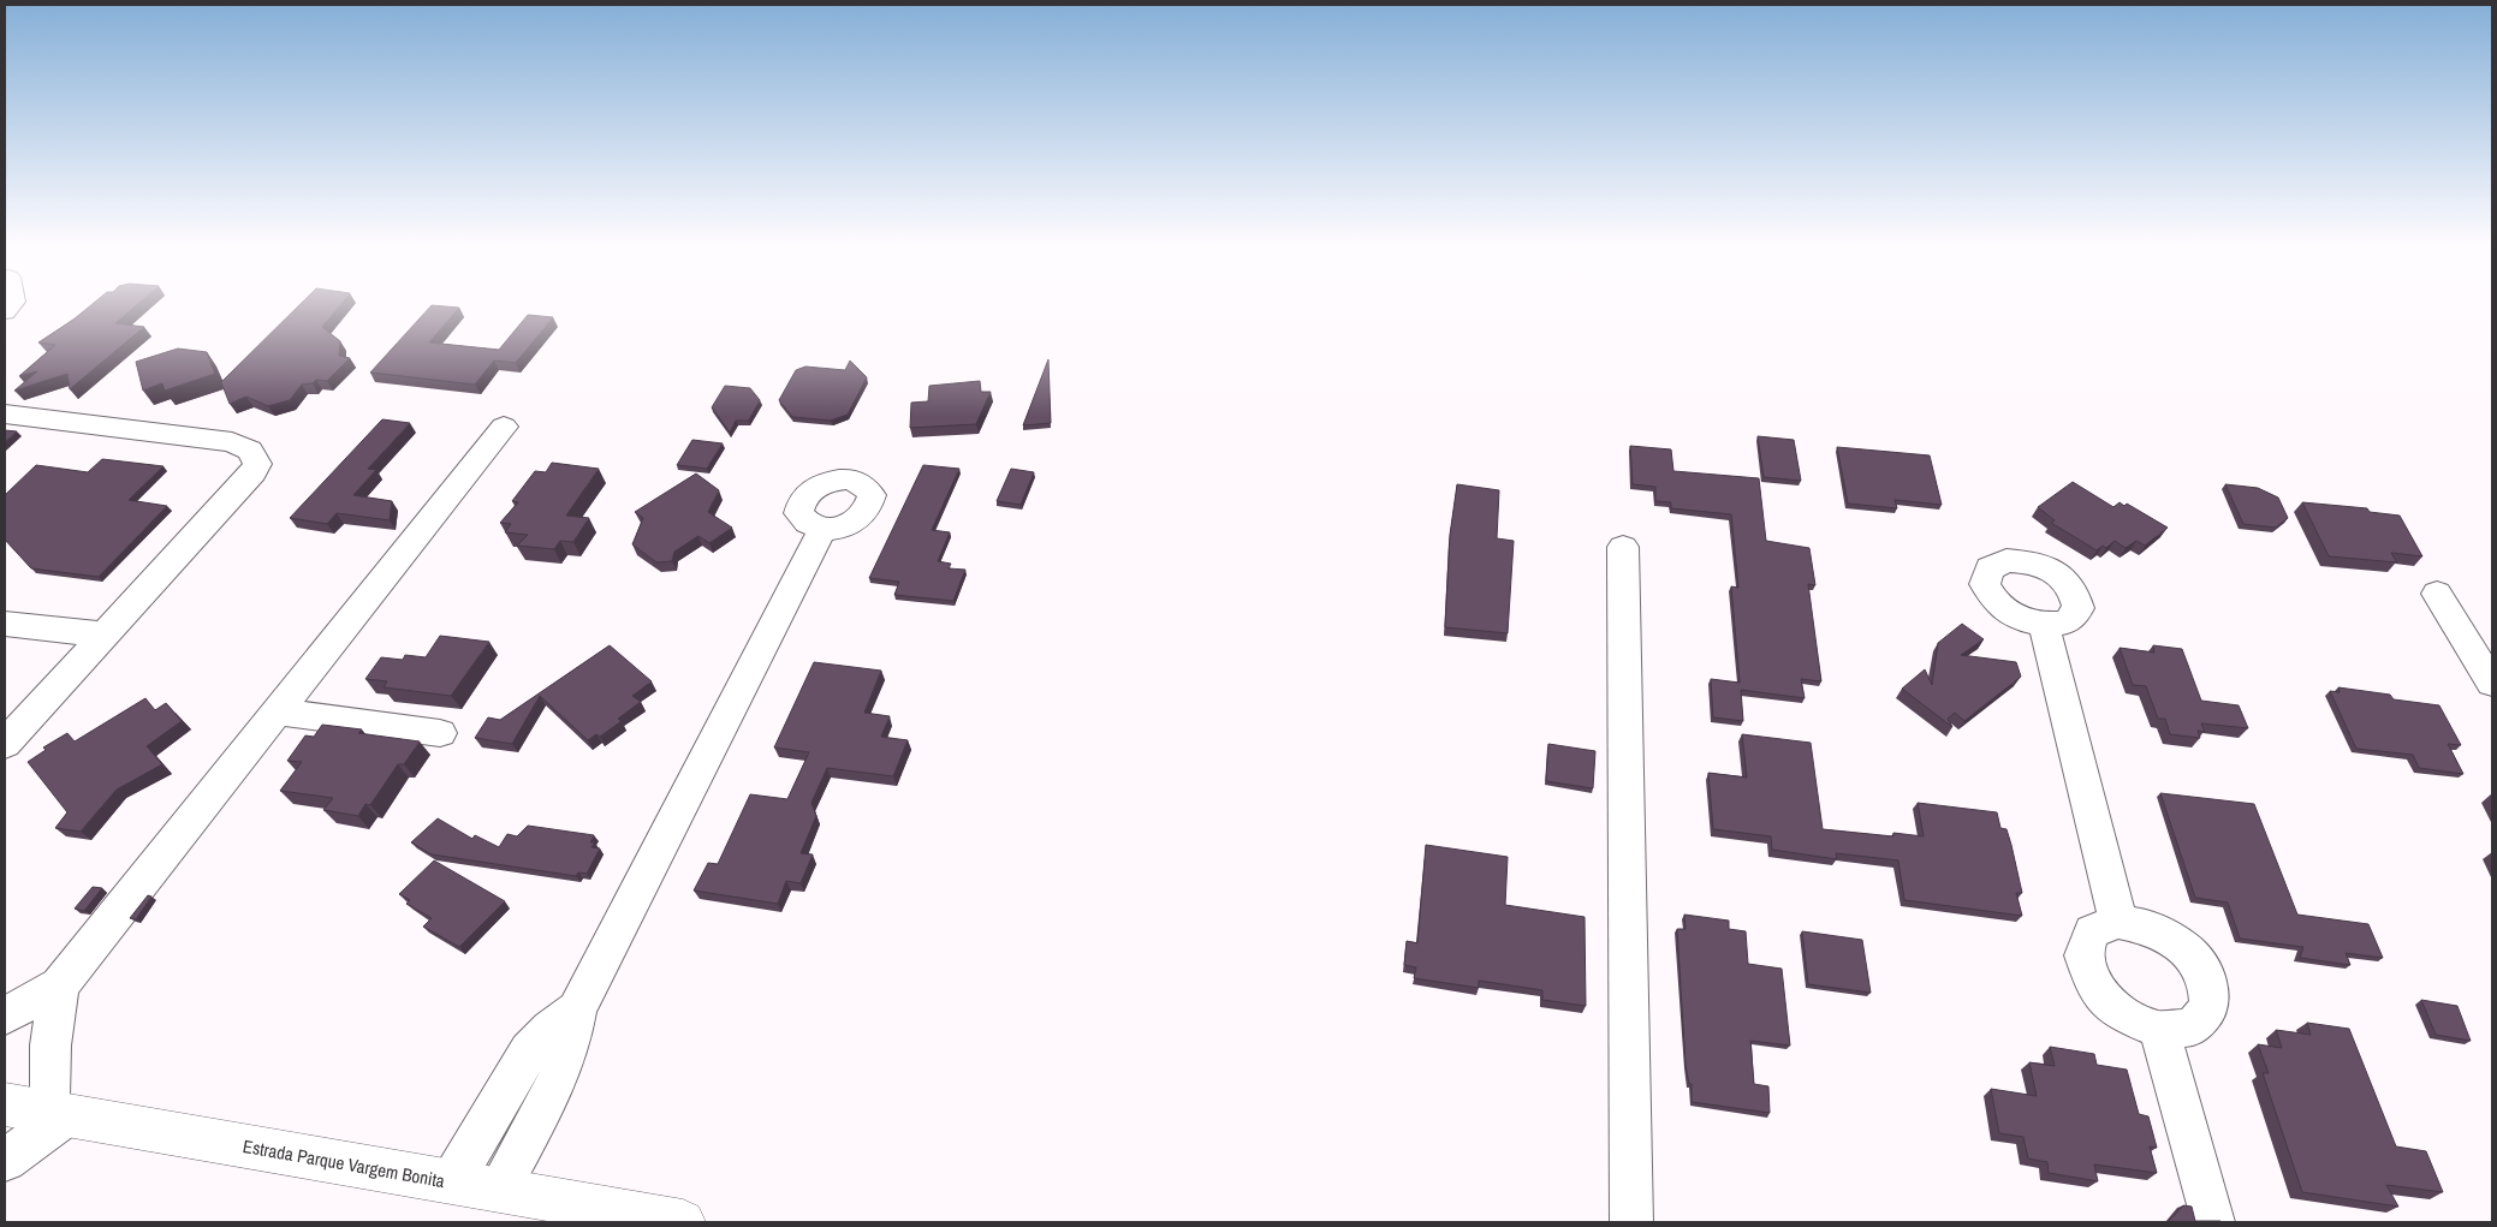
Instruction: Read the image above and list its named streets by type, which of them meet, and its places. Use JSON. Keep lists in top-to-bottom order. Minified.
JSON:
{"streets":{"main road":["Estrada Parque Vargem Bonita"]}}
